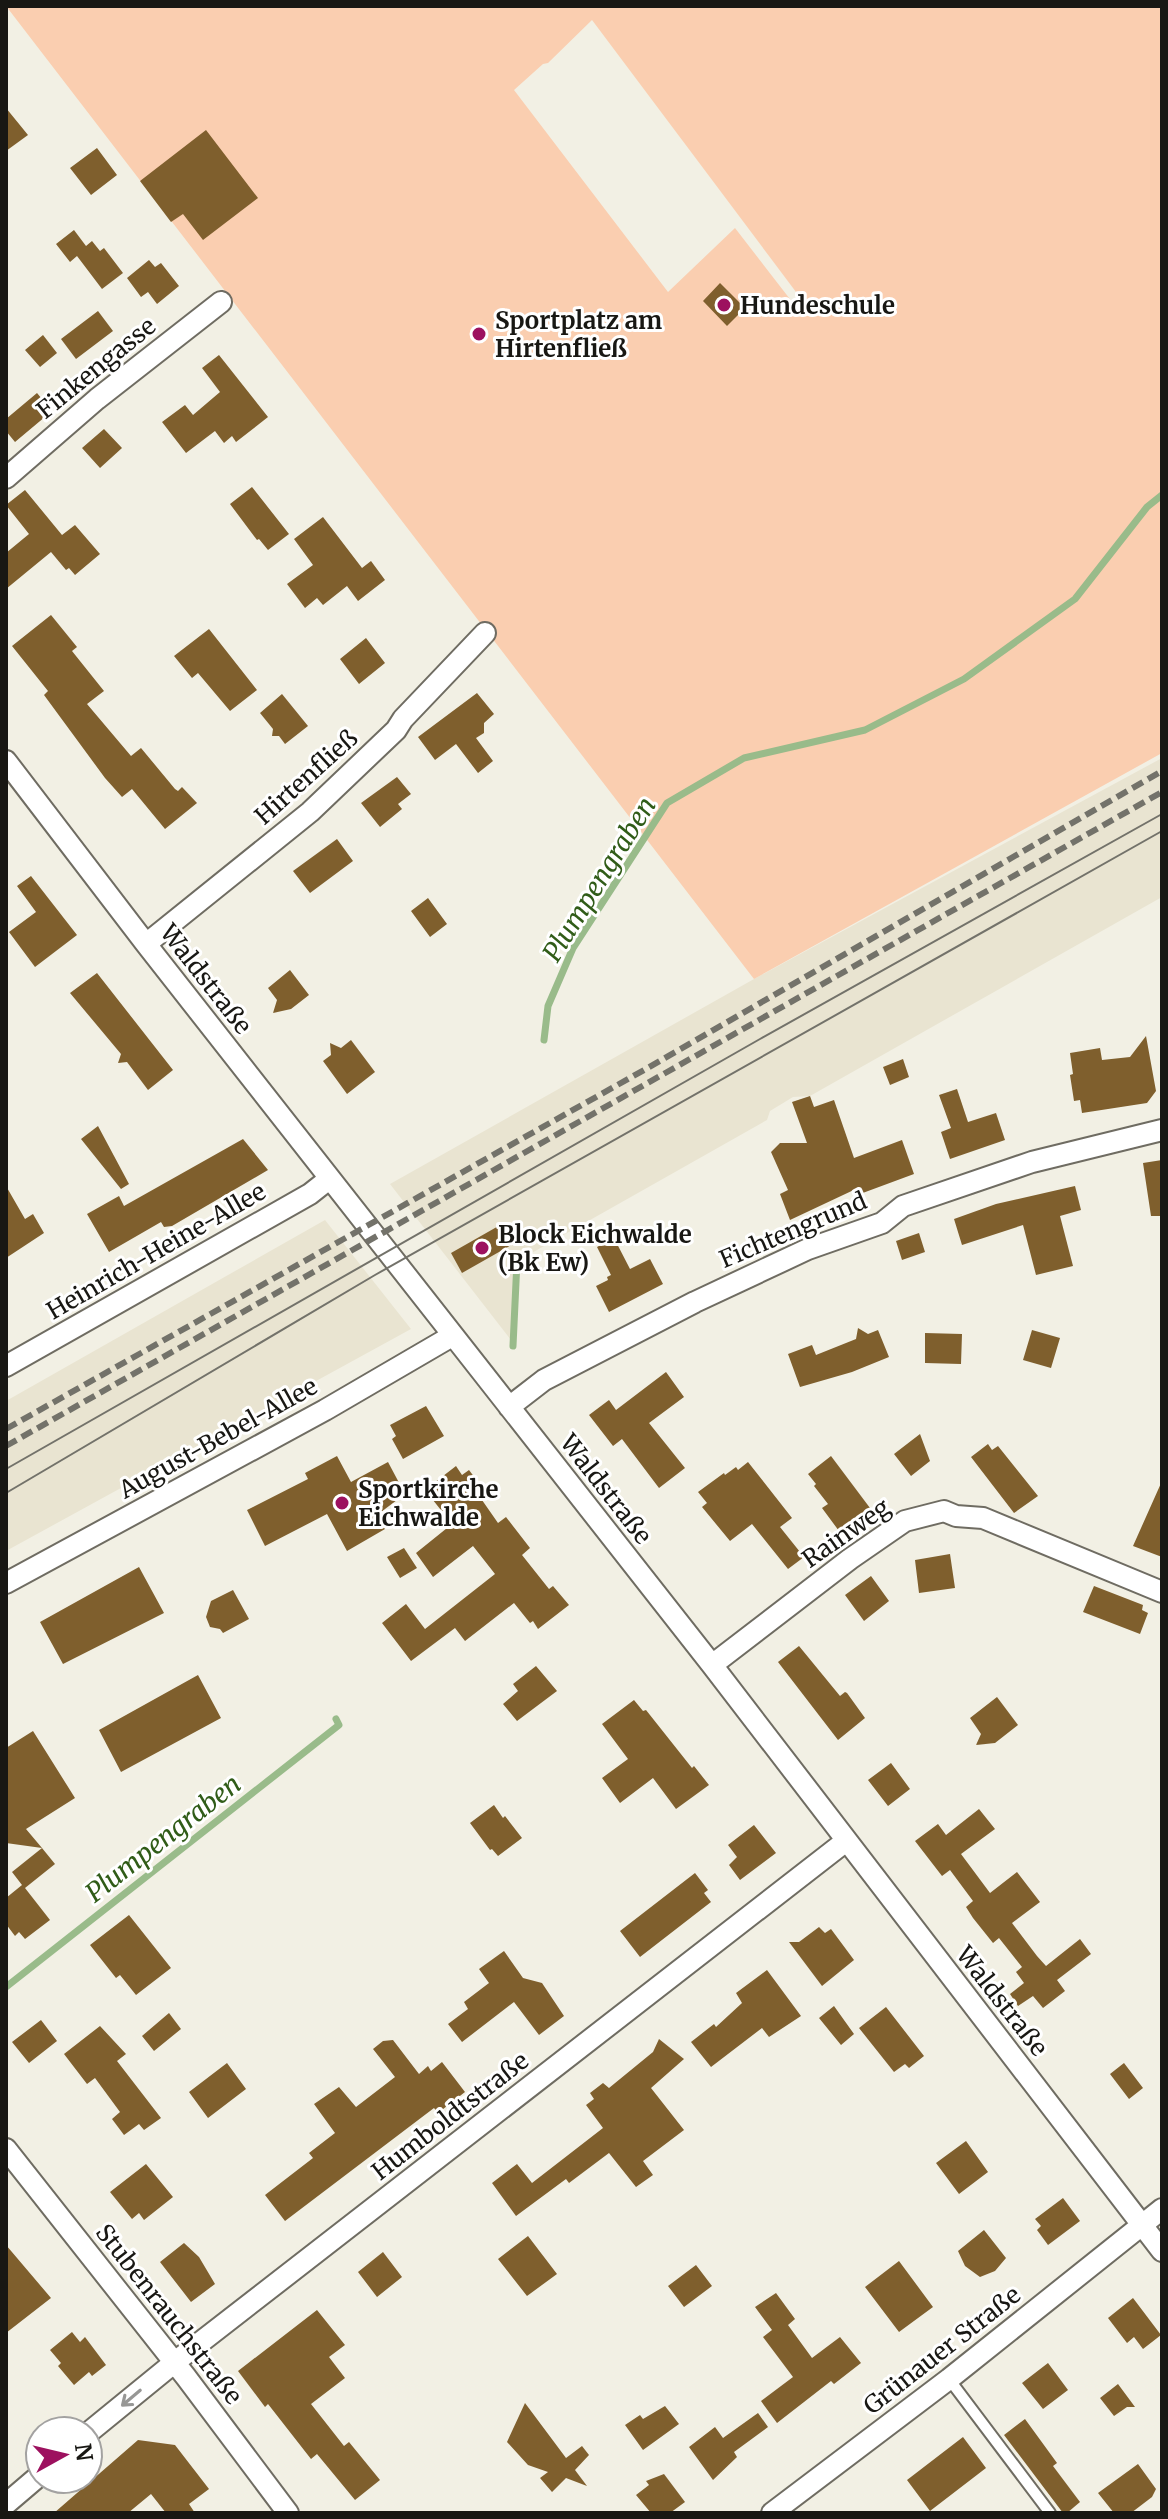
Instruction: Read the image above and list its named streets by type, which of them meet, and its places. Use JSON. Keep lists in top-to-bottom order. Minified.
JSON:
{"streets":{"street":["Finkengasse","Hirtenfließ","Waldstraße","Fichtengrund","Heinrich-Heine-Allee","August-Bebel-Allee","Rainweg","Humboldtstraße","Stubenrauchstraße","Grünauer Straße"]},"crossings":[["Hirtenfließ","Waldstraße"],["Waldstraße","Fichtengrund"],["Waldstraße","Heinrich-Heine-Allee"],["Waldstraße","August-Bebel-Allee"],["Waldstraße","Rainweg"],["Waldstraße","Humboldtstraße"],["Waldstraße","Grünauer Straße"],["Humboldtstraße","Stubenrauchstraße"]],"water":["Plumpengraben"],"places":["Hundeschule","Sportplatz am Hirtenfließ","Block Eichwalde (Bk Ew)","Sportkirche Eichwalde"],"north":"right"}
